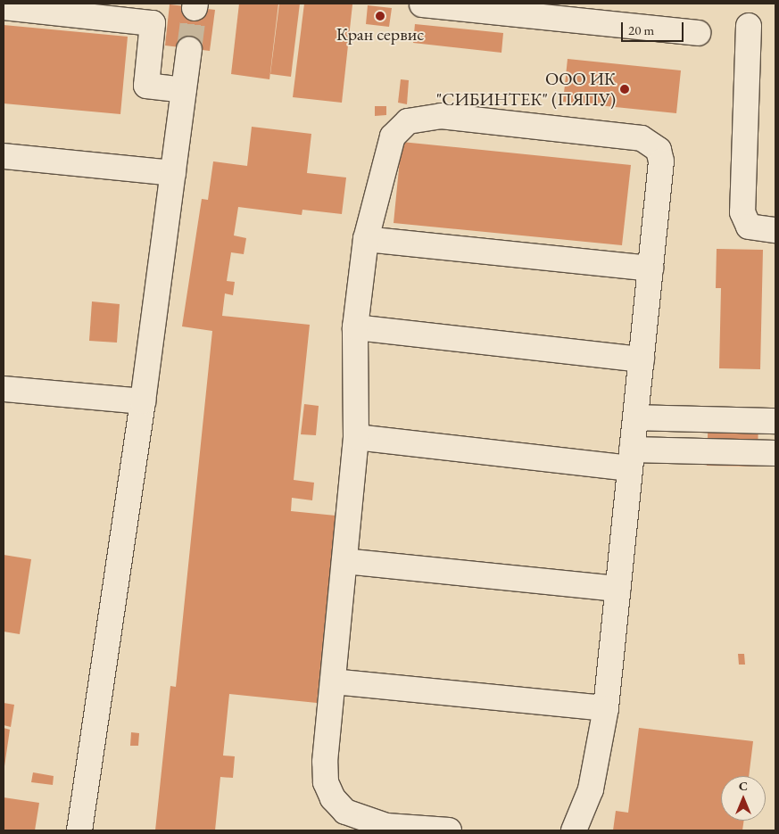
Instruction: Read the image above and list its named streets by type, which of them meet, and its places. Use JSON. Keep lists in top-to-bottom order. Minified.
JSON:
{"places":["Кран сервис","ООО ИК \"СИБИНТЕК\" (ПЯПУ)"],"scale_bar":"20 m","north":"top"}
